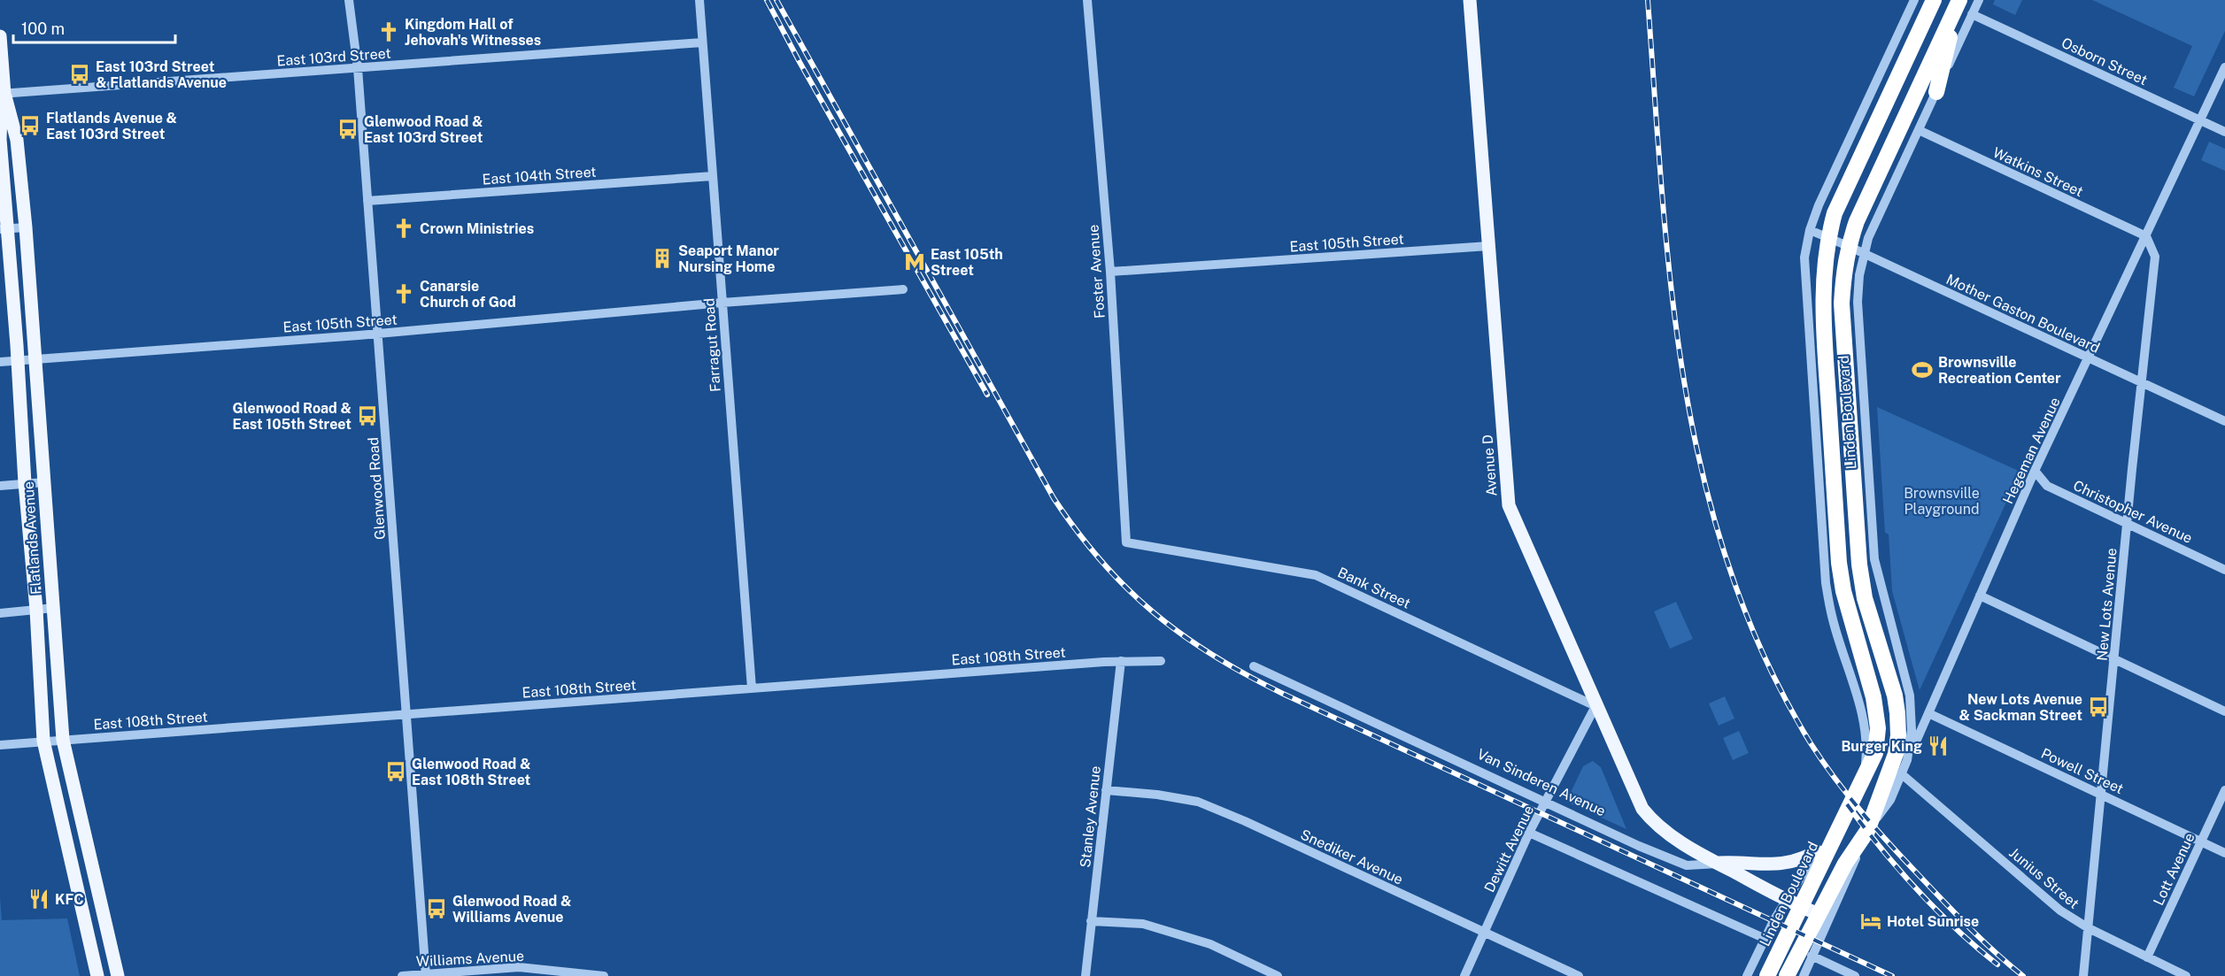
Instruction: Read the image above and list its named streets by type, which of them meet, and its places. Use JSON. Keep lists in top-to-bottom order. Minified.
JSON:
{"streets":{"highway":["Linden Boulevard"],"main road":["Avenue D","Flatlands Avenue"],"street":["East 103rd Street","Osborn Street","Watkins Street","East 104th Street","East 105th Street","Foster Avenue","Mother Gaston Boulevard","Farragut Road","Hegeman Avenue","Glenwood Road","Christopher Avenue","Bank Street","New Lots Avenue","East 108th Street","Powell Street","Van Sinderen Avenue","Stanley Avenue","Dewitt Avenue","Snediker Avenue","Lott Avenue","Junius Street","Williams Avenue"]},"crossings":[["East 103rd Street","Farragut Road"],["East 103rd Street","Glenwood Road"],["East 103rd Street","Flatlands Avenue"],["Osborn Street","Linden Boulevard"],["Osborn Street","Hegeman Avenue"],["Watkins Street","Linden Boulevard"],["Watkins Street","Hegeman Avenue"],["Watkins Street","New Lots Avenue"],["East 104th Street","Farragut Road"],["East 104th Street","Glenwood Road"],["East 105th Street","Foster Avenue"],["East 105th Street","Farragut Road"],["East 105th Street","Avenue D"],["East 105th Street","Glenwood Road"],["East 105th Street","Flatlands Avenue"],["Foster Avenue","Bank Street"],["Mother Gaston Boulevard","Linden Boulevard"],["Mother Gaston Boulevard","Hegeman Avenue"],["Mother Gaston Boulevard","New Lots Avenue"],["Farragut Road","East 108th Street"],["Linden Boulevard","Hegeman Avenue"],["Linden Boulevard","Junius Street"],["Hegeman Avenue","Christopher Avenue"],["Hegeman Avenue","New Lots Avenue"],["Hegeman Avenue","Powell Street"],["Avenue D","Bank Street"],["Avenue D","Van Sinderen Avenue"],["Avenue D","Dewitt Avenue"],["Glenwood Road","East 108th Street"],["Glenwood Road","Williams Avenue"],["Christopher Avenue","New Lots Avenue"],["Flatlands Avenue","East 108th Street"],["Bank Street","Dewitt Avenue"],["New Lots Avenue","Powell Street"],["New Lots Avenue","Junius Street"],["East 108th Street","Stanley Avenue"],["Powell Street","Lott Avenue"],["Van Sinderen Avenue","Dewitt Avenue"],["Stanley Avenue","Snediker Avenue"],["Dewitt Avenue","Snediker Avenue"],["Lott Avenue","Junius Street"]],"parks":["Brownsville Playground"],"places":{"church":["Kingdom Hall of Jehovah's Witnesses","Crown Ministries","Canarsie Church of God"],"bus stop":["East 103rd Street & Flatlands Avenue","Flatlands Avenue & East 103rd Street","Glenwood Road & East 103rd Street","Glenwood Road & East 105th Street","New Lots Avenue & Sackman Street","Glenwood Road & East 108th Street","Glenwood Road & Williams Avenue"],"building":["Seaport Manor Nursing Home"],"metro station":["East 105th Street"],"sports":["Brownsville Recreation Center"],"restaurant":["Burger King","KFC"],"hotel":["Hotel Sunrise"]},"scale_bar":"100 m"}
